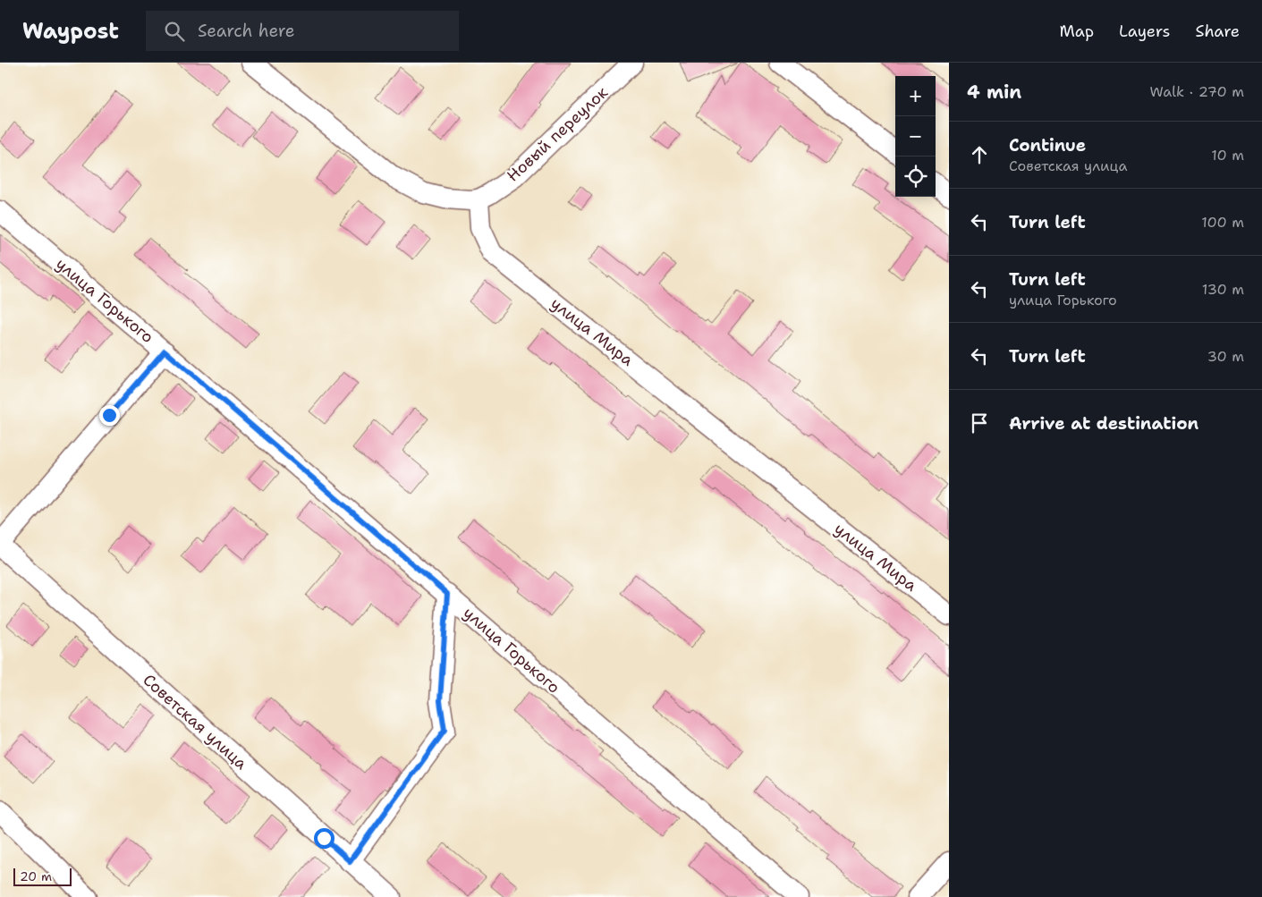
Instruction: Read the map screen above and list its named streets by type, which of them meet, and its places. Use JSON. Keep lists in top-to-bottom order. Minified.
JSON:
{"streets":{"street":["Новый переулок","улица Горького","улица Мира","Советская улица"]},"crossings":[["Новый переулок","улица Мира"]],"scale_bar":"20 m","page":{"header":"Waypost","search":"Search here","nav":["Map","Layers","Share"],"heading":["4 min","Walk · 270 m"],"map_buttons":["+","−"],"list":[["Continue","Советская улица","10 m"],["Turn left","100 m"],["Turn left","улица Горького","130 m"],["Turn left","30 m"],"Arrive at destination"],"scale":"20 m"}}
